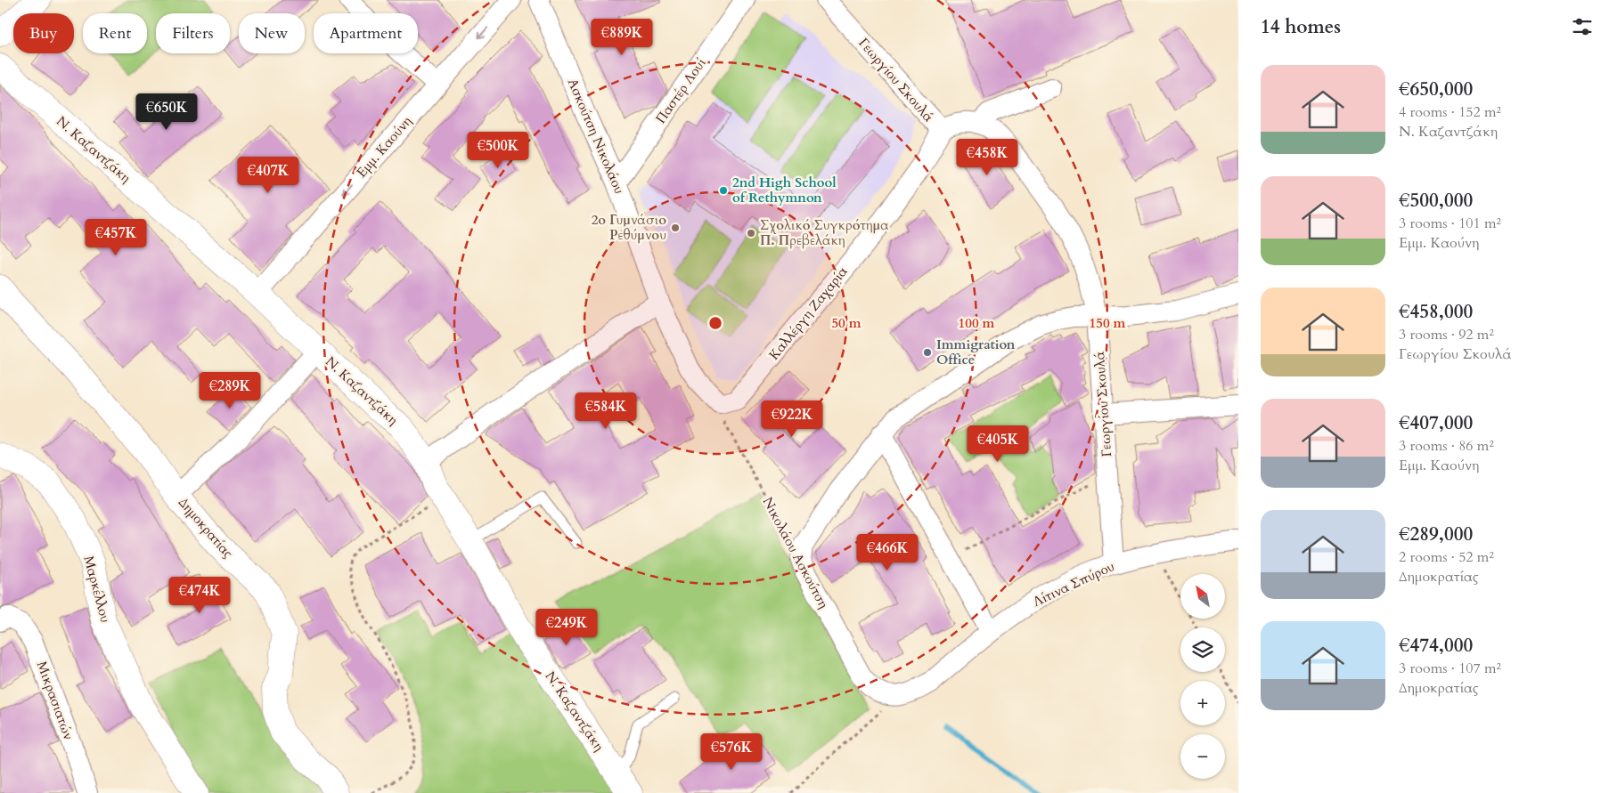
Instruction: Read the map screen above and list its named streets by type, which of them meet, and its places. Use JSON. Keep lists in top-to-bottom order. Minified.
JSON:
{"streets":{"street":["Γεωργίου Σκουλά","Παστέρ Λουί","Ασκούτση Νικολάου","Εμμ. Καούνη","Ν. Καζαντζάκη","Καλλέργη Ζαχαρία","Δημοκρατίας","Νικολάου Ασκούτση","Λίτινα Σπύρου","Μαρκέλλου","Μικρασιατών"]},"crossings":[["Γεωργίου Σκουλά","Καλλέργη Ζαχαρία"],["Γεωργίου Σκουλά","Λίτινα Σπύρου"],["Παστέρ Λουί","Ασκούτση Νικολάου"],["Ασκούτση Νικολάου","Καλλέργη Ζαχαρία"],["Ασκούτση Νικολάου","Νικολάου Ασκούτση"],["Εμμ. Καούνη","Ν. Καζαντζάκη"],["Καλλέργη Ζαχαρία","Νικολάου Ασκούτση"],["Νικολάου Ασκούτση","Λίτινα Σπύρου"]],"one_way":["Εμμ. Καούνη"],"places":["2nd High School of Rethymnon","2ο Γυμνάσιο Ρεθύμνου","Σχολικό Συγκρότημα Π. Πρεβελάκη","Immigration Office"],"north":"top left","page":{"heading":"14 homes","chip":["Buy","Rent","Filters","New","Apartment"],"price":["€889K","€650K","€500K","€458K","€407K","€457K","€289K","€584K","€922K","€405K","€466K","€474K","€249K","€576K"],"list":[{"name":"€650,000","note":"4 rooms · 152 m² · Ν. Καζαντζάκη"},{"name":"€500,000","note":"3 rooms · 101 m² · Εμμ. Καούνη"},{"name":"€458,000","note":"3 rooms · 92 m² · Γεωργίου Σκουλά"},{"name":"€407,000","note":"3 rooms · 86 m² · Εμμ. Καούνη"},{"name":"€289,000","note":"2 rooms · 52 m² · Δημοκρατίας"},{"name":"€474,000","note":"3 rooms · 107 m² · Δημοκρατίας"}],"map_buttons":["+","−"]},"rings":["50 m","100 m","150 m"]}
